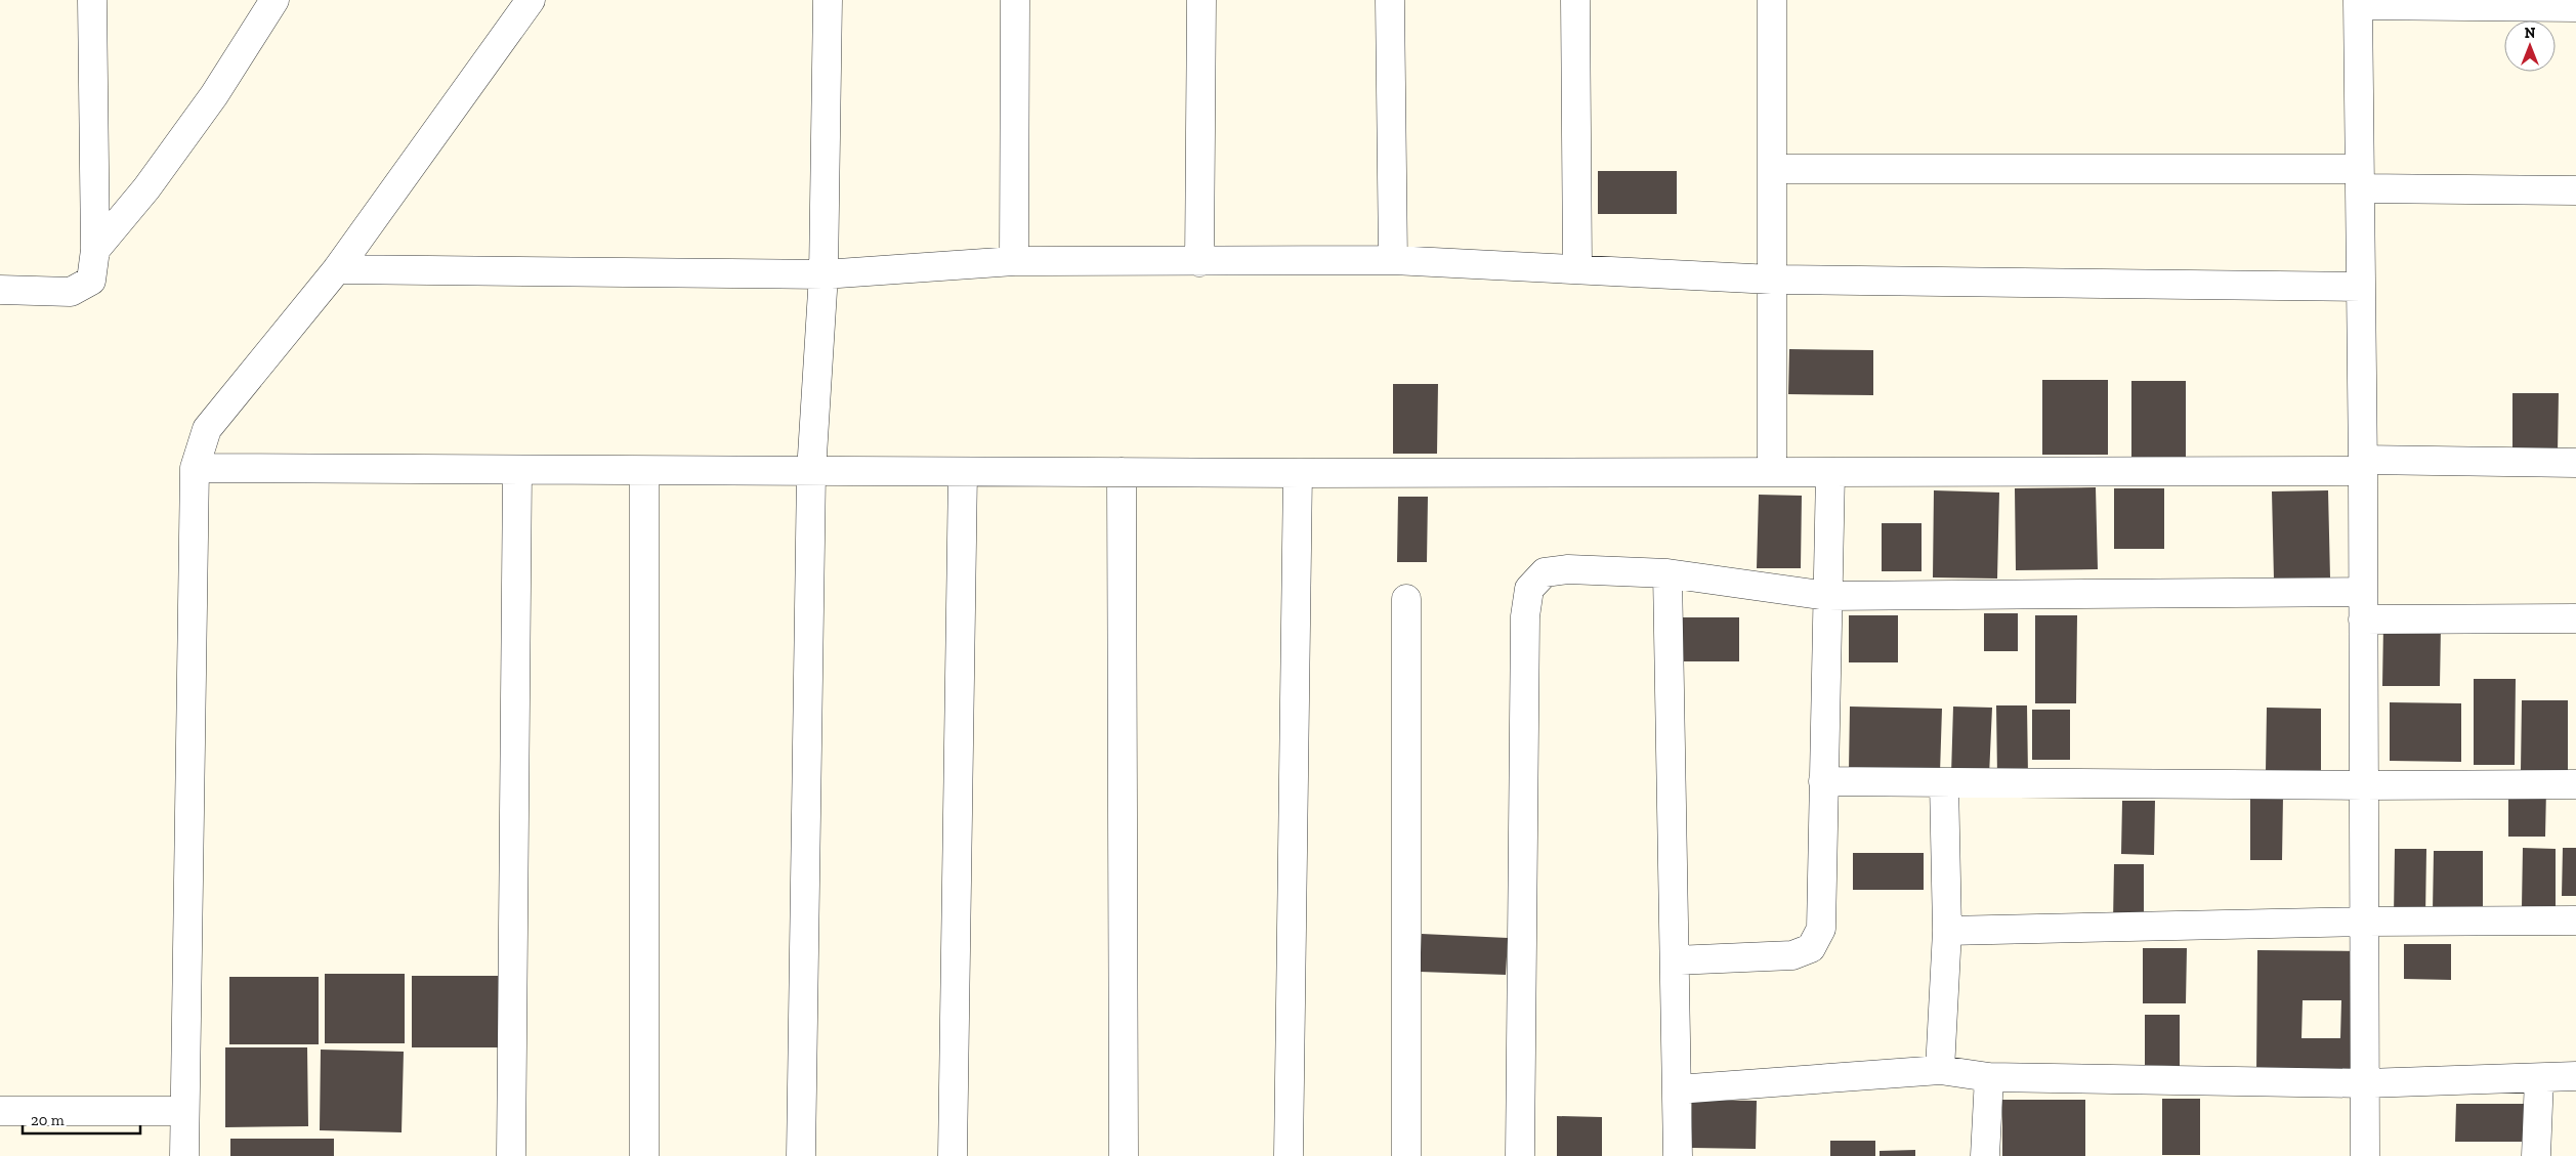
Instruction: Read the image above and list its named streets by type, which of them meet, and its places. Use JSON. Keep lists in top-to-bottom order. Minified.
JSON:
{"scale_bar":"20 m","north":"top"}
